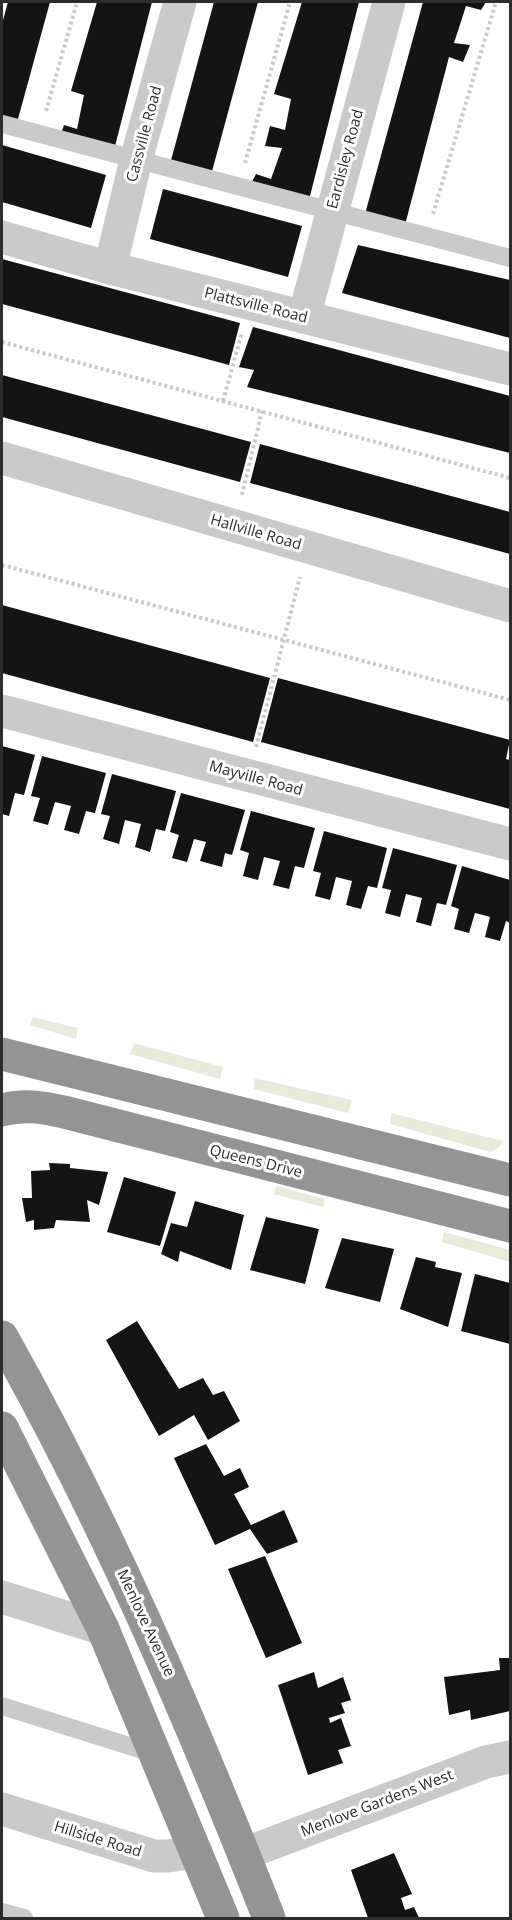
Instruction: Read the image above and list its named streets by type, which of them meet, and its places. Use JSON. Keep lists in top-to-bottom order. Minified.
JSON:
{"streets":{"highway":["Queens Drive","Menlove Avenue"],"street":["Cassville Road","Eardisley Road","Plattsville Road","Hallville Road","Mayville Road","Menlove Gardens West","Hillside Road"]},"crossings":[["Cassville Road","Plattsville Road"],["Eardisley Road","Plattsville Road"],["Menlove Avenue","Menlove Gardens West"]]}
